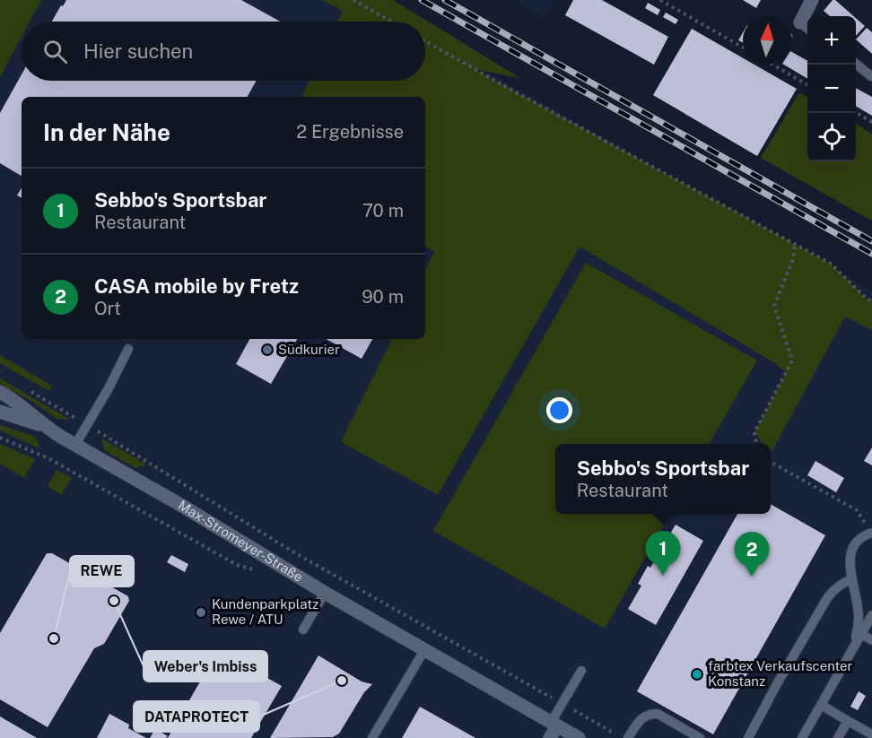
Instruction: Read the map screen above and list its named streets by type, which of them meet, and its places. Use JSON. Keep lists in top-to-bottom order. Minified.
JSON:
{"streets":{"street":["Max-Stromeyer-Straße"]},"places":["Südkurier","Weber's Imbiss","Kundenparkplatz Rewe / ATU","REWE","farbtex Verkaufscenter Konstanz","DATAPROTECT"],"north":"top","page":{"map_buttons":["+","−"],"search":"Hier suchen","heading":["In der Nähe","2 Ergebnisse"],"list":[{"mark":"1","name":"Sebbo's Sportsbar","note":"Restaurant","value":"70 m"},{"mark":"2","name":"CASA mobile by Fretz","note":"Ort","value":"90 m"}],"popup":["Sebbo's Sportsbar","Restaurant"],"pins":["1","2"]}}
